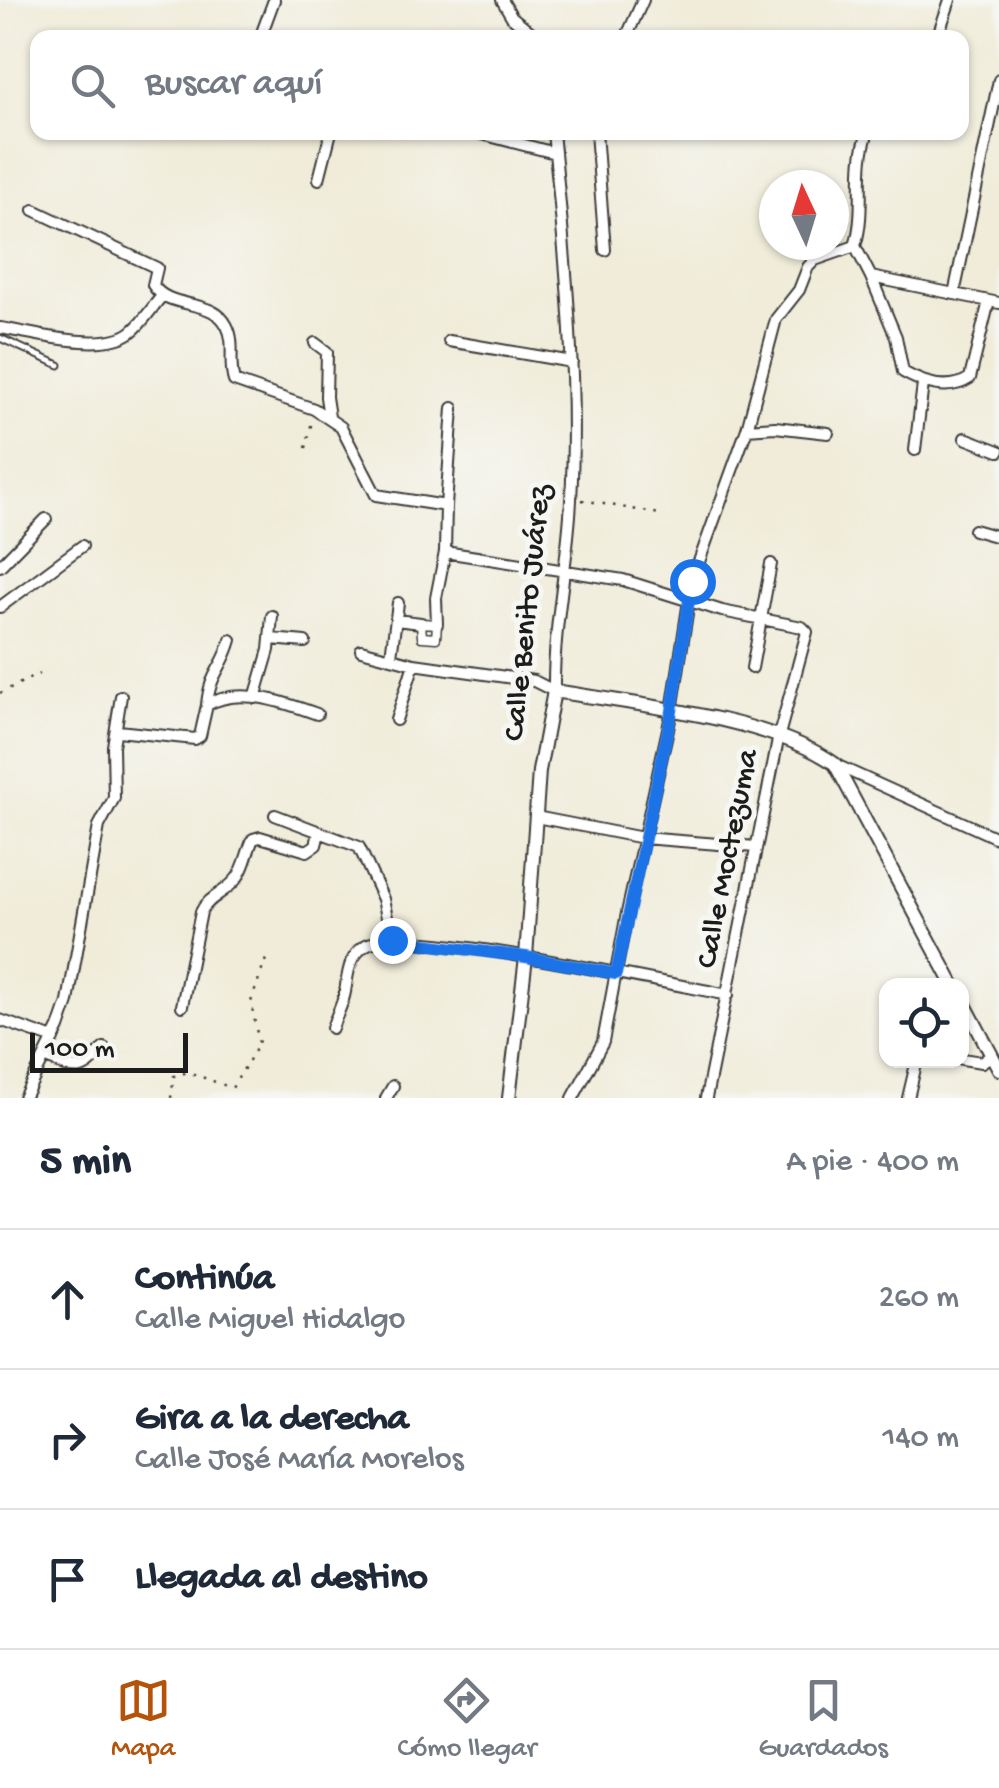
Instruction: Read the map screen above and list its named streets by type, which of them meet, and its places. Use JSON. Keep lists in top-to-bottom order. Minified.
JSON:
{"streets":{"street":["Calle Benito Juárez","Calle Moctezuma"]},"scale_bar":"100 m","north":"top","page":{"search":"Buscar aquí","scale":"100 m","heading":["5 min","A pie · 400 m"],"list":[["Continúa","Calle Miguel Hidalgo","260 m"],["Gira a la derecha","Calle José María Morelos","140 m"],"Llegada al destino"],"nav":["Mapa","Cómo llegar","Guardados"]}}
